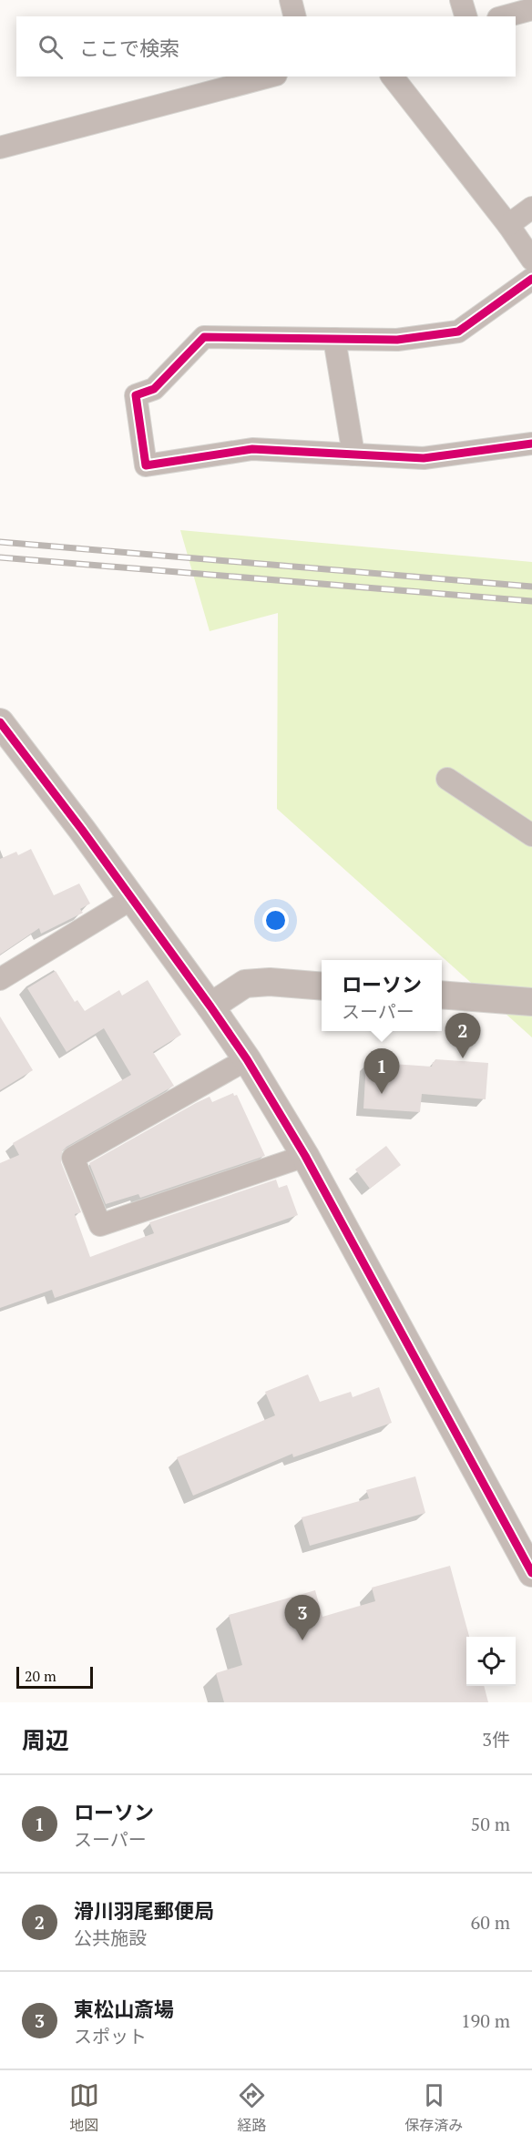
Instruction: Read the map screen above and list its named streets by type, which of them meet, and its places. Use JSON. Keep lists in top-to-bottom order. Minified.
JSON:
{"scale_bar":"20 m","page":{"search":"ここで検索","popup":["ローソン","スーパー"],"pins":["2","1","3"],"scale":"20 m","heading":["周辺","3件"],"list":[{"mark":"1","name":"ローソン","note":"スーパー","value":"50 m"},{"mark":"2","name":"滑川羽尾郵便局","note":"公共施設","value":"60 m"},{"mark":"3","name":"東松山斎場","note":"スポット","value":"190 m"}],"nav":["地図","経路","保存済み"]}}
